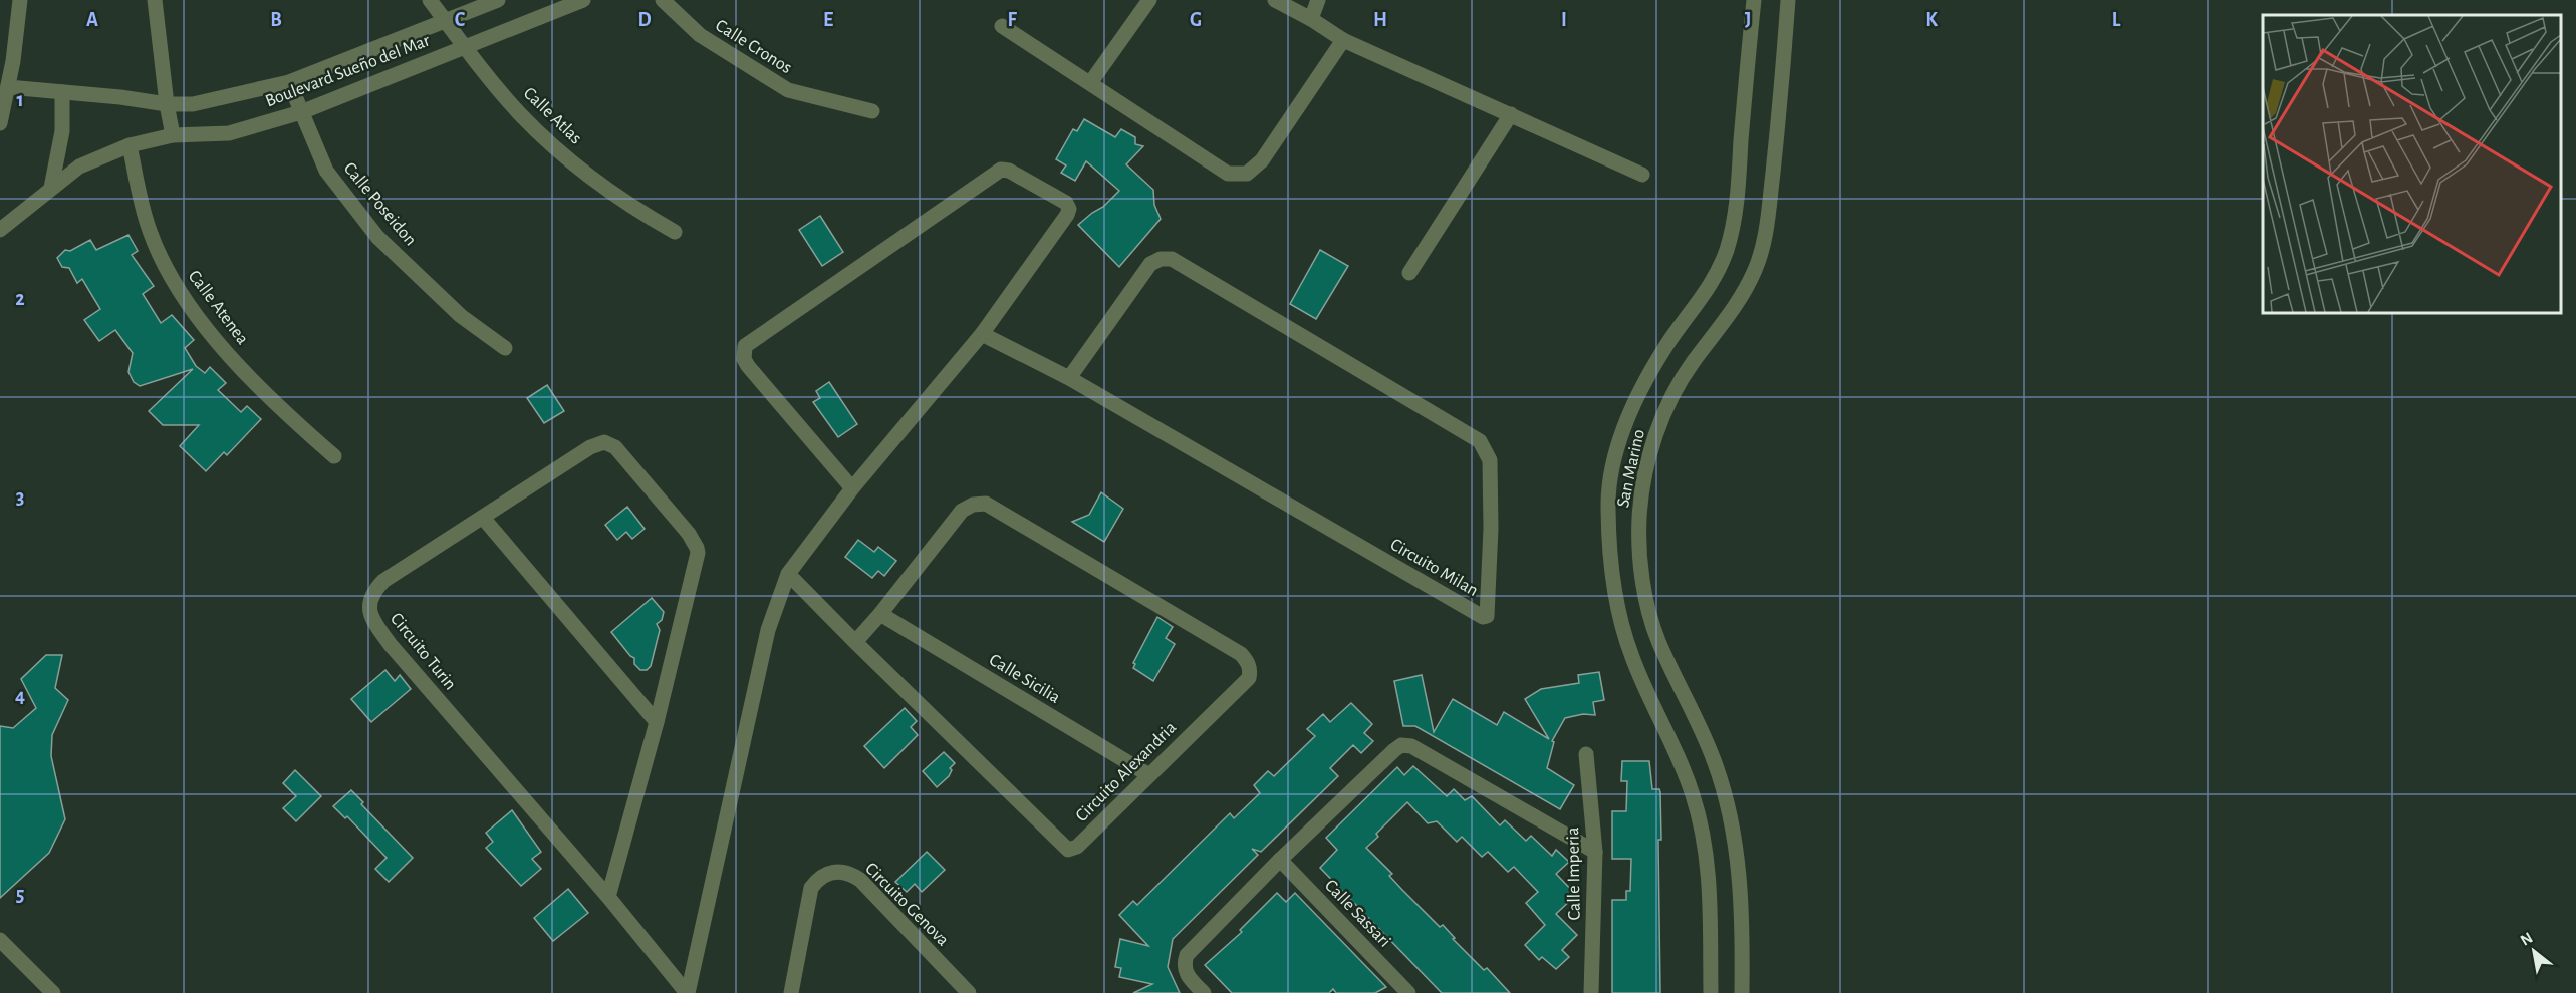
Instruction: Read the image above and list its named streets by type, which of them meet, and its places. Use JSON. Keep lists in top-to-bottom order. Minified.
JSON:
{"streets":{"street":["Calle Cronos","Boulevard Sueño del Mar","Calle Atlas","Calle Poseidon","Calle Atenea","San Marino","Circuito Milan","Circuito Turin","Calle Sicilia","Circuito Alexandria","Calle Imperia","Circuito Genova","Calle Sassari"]},"crossings":[["Boulevard Sueño del Mar","Calle Atlas"],["Boulevard Sueño del Mar","Calle Poseidon"],["Boulevard Sueño del Mar","Calle Atenea"],["Calle Sicilia","Circuito Alexandria"]],"north":"top left","grid":{"columns":["A","B","C","D","E","F","G","H","I","J","K","L"],"rows":["1","2","3","4","5"]}}
